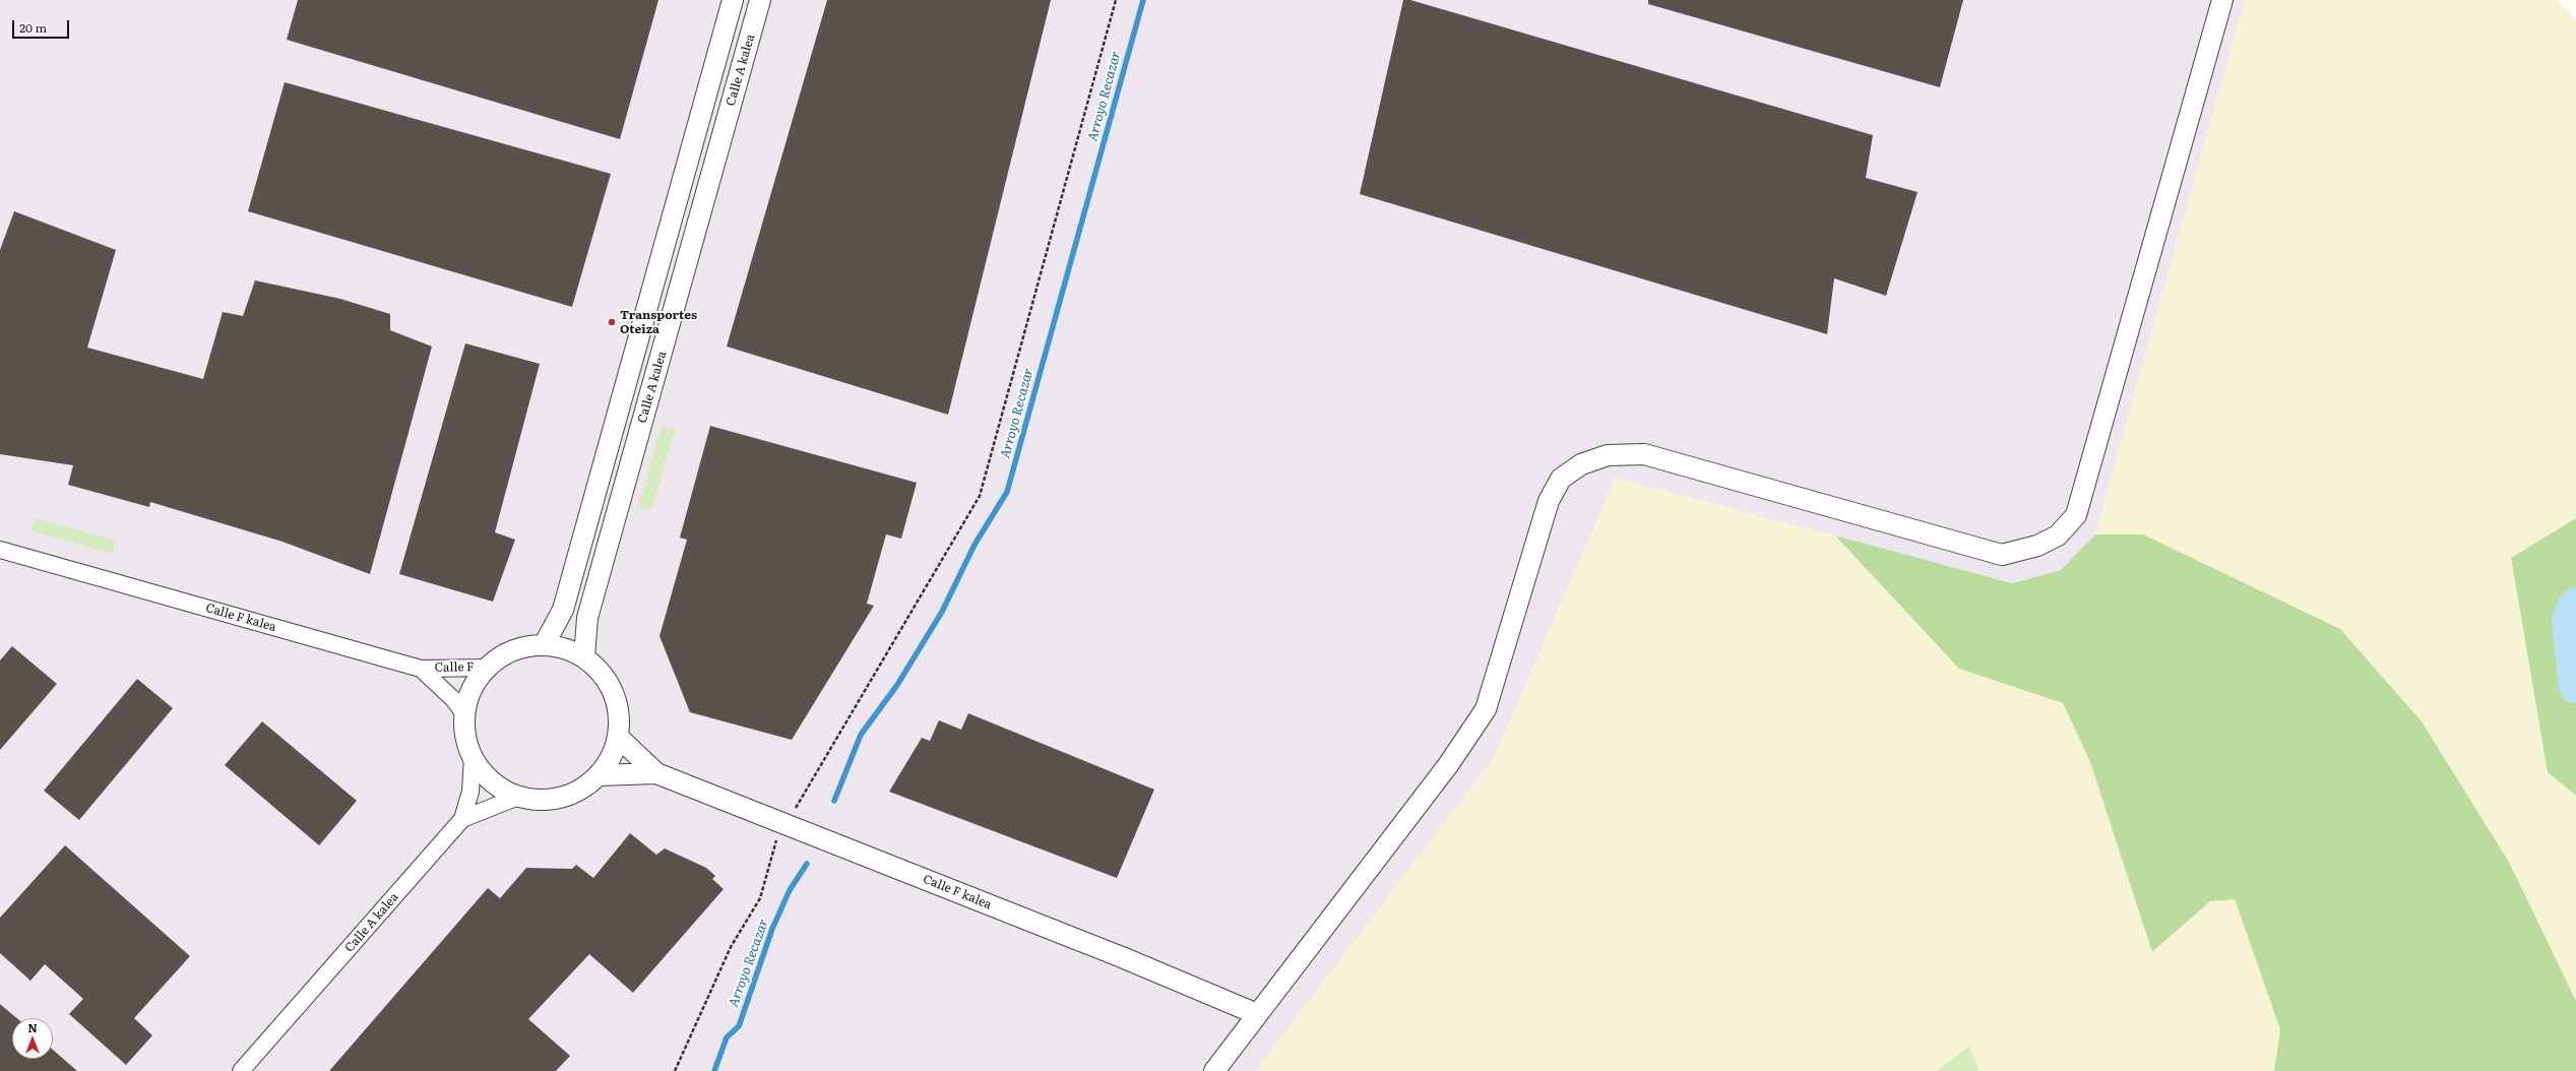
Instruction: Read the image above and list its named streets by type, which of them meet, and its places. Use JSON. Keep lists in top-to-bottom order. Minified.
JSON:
{"streets":{"street":["Calle A kalea","Calle F kalea","Calle F"]},"crossings":[["Calle F kalea","Calle F"]],"water":["Arroyo Recazar"],"places":["Transportes Oteiza"],"scale_bar":"20 m","north":"top"}
